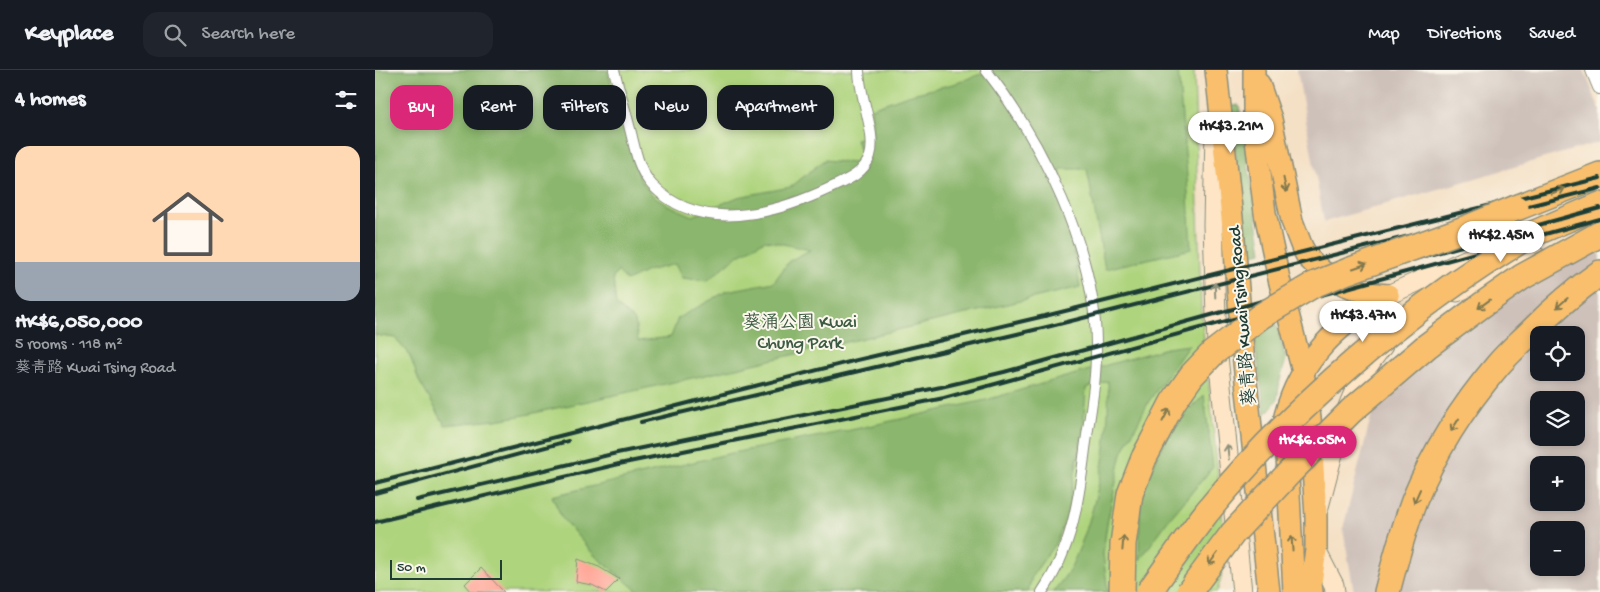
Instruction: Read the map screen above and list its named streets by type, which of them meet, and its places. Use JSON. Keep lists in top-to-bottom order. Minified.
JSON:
{"streets":{"main road":["葵青路 Kwai Tsing Road"]},"parks":["葵涌公園 Kwai Chung Park"],"scale_bar":"50 m","page":{"header":"Keyplace","search":"Search here","nav":["Map","Directions","Saved"],"heading":"4 homes","chip":["Buy","Rent","Filters","New","Apartment"],"price":["HK$3.21M","HK$2.45M","HK$3.47M","HK$6.05M"],"list":[{"name":"HK$6,050,000","note":"5 rooms · 118 m² · 葵青路 Kwai Tsing Road"}],"map_buttons":["+","−"],"scale":"50 m"}}
